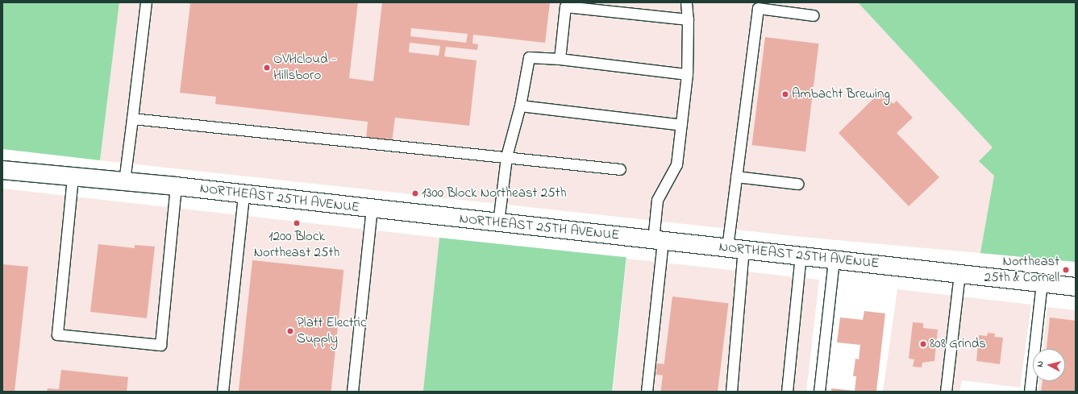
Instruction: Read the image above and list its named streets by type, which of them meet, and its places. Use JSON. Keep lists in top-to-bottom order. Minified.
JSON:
{"streets":{"main road":["NORTHEAST 25TH AVENUE"]},"places":["OVHcloud - Hillsboro","Ambacht Brewing","1300 Block Northeast 25th","1200 Block Northeast 25th","Northeast 25th & Cornell","Platt Electric Supply","808 Grinds"],"north":"left"}
